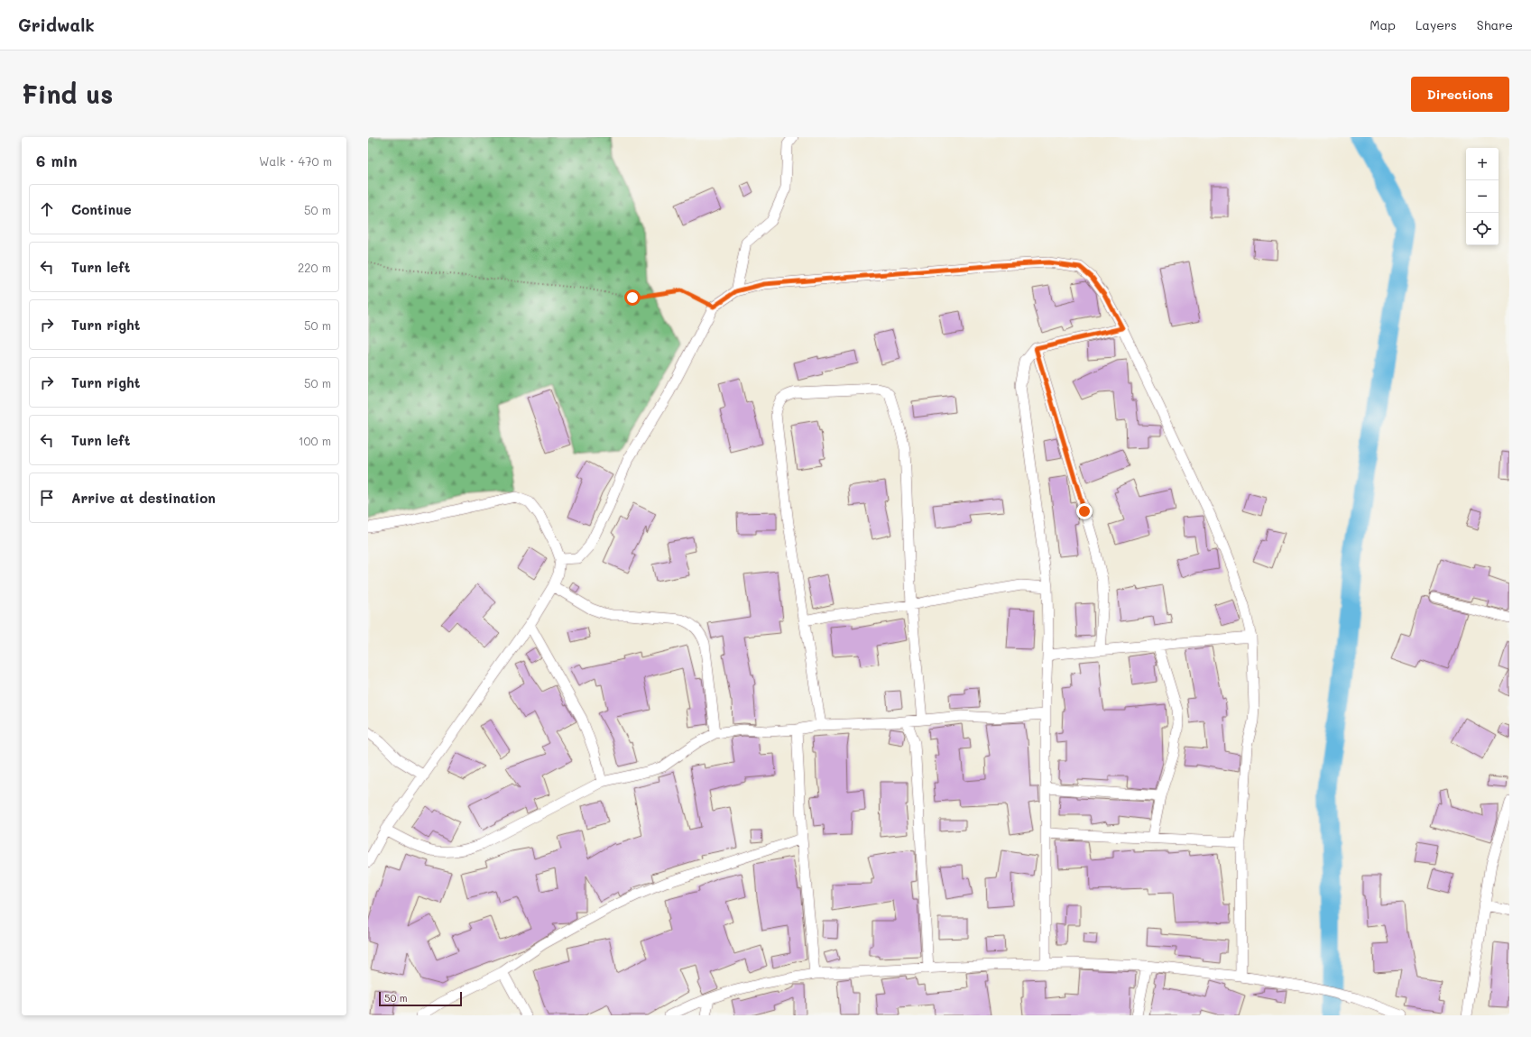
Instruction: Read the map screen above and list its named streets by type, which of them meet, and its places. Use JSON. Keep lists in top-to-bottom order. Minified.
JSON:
{"scale_bar":"50 m","page":{"header":"Gridwalk","nav":["Map","Layers","Share"],"buttons":"Directions","title":"Find us","heading":["6 min","Walk · 470 m"],"map_buttons":["+","−"],"list":[["Continue","50 m"],["Turn left","220 m"],["Turn right","50 m"],["Turn right","50 m"],["Turn left","100 m"],"Arrive at destination"],"scale":"50 m"}}
